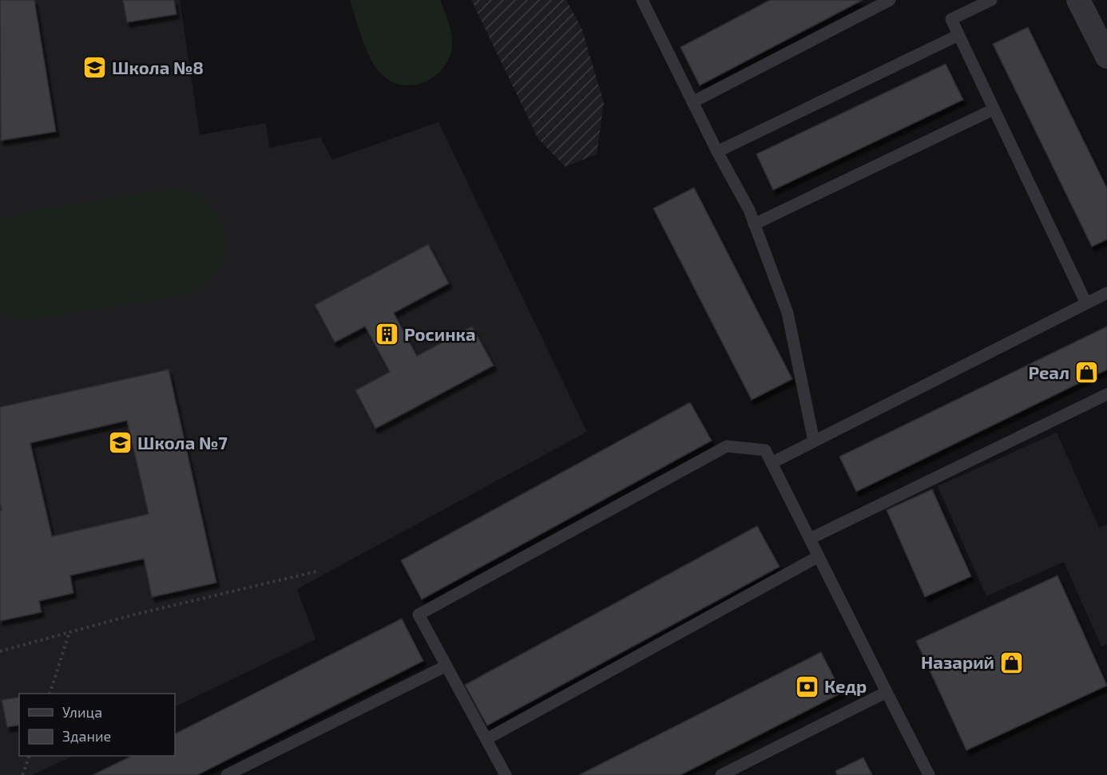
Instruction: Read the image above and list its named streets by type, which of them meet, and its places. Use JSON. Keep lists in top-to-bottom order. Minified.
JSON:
{"places":{"school or university":["Школа №8","Школа №7"],"building":["Росинка"],"shop":["Реал","Назарий"],"bank":["Кедр"]},"legend":["Улица","Здание"]}
